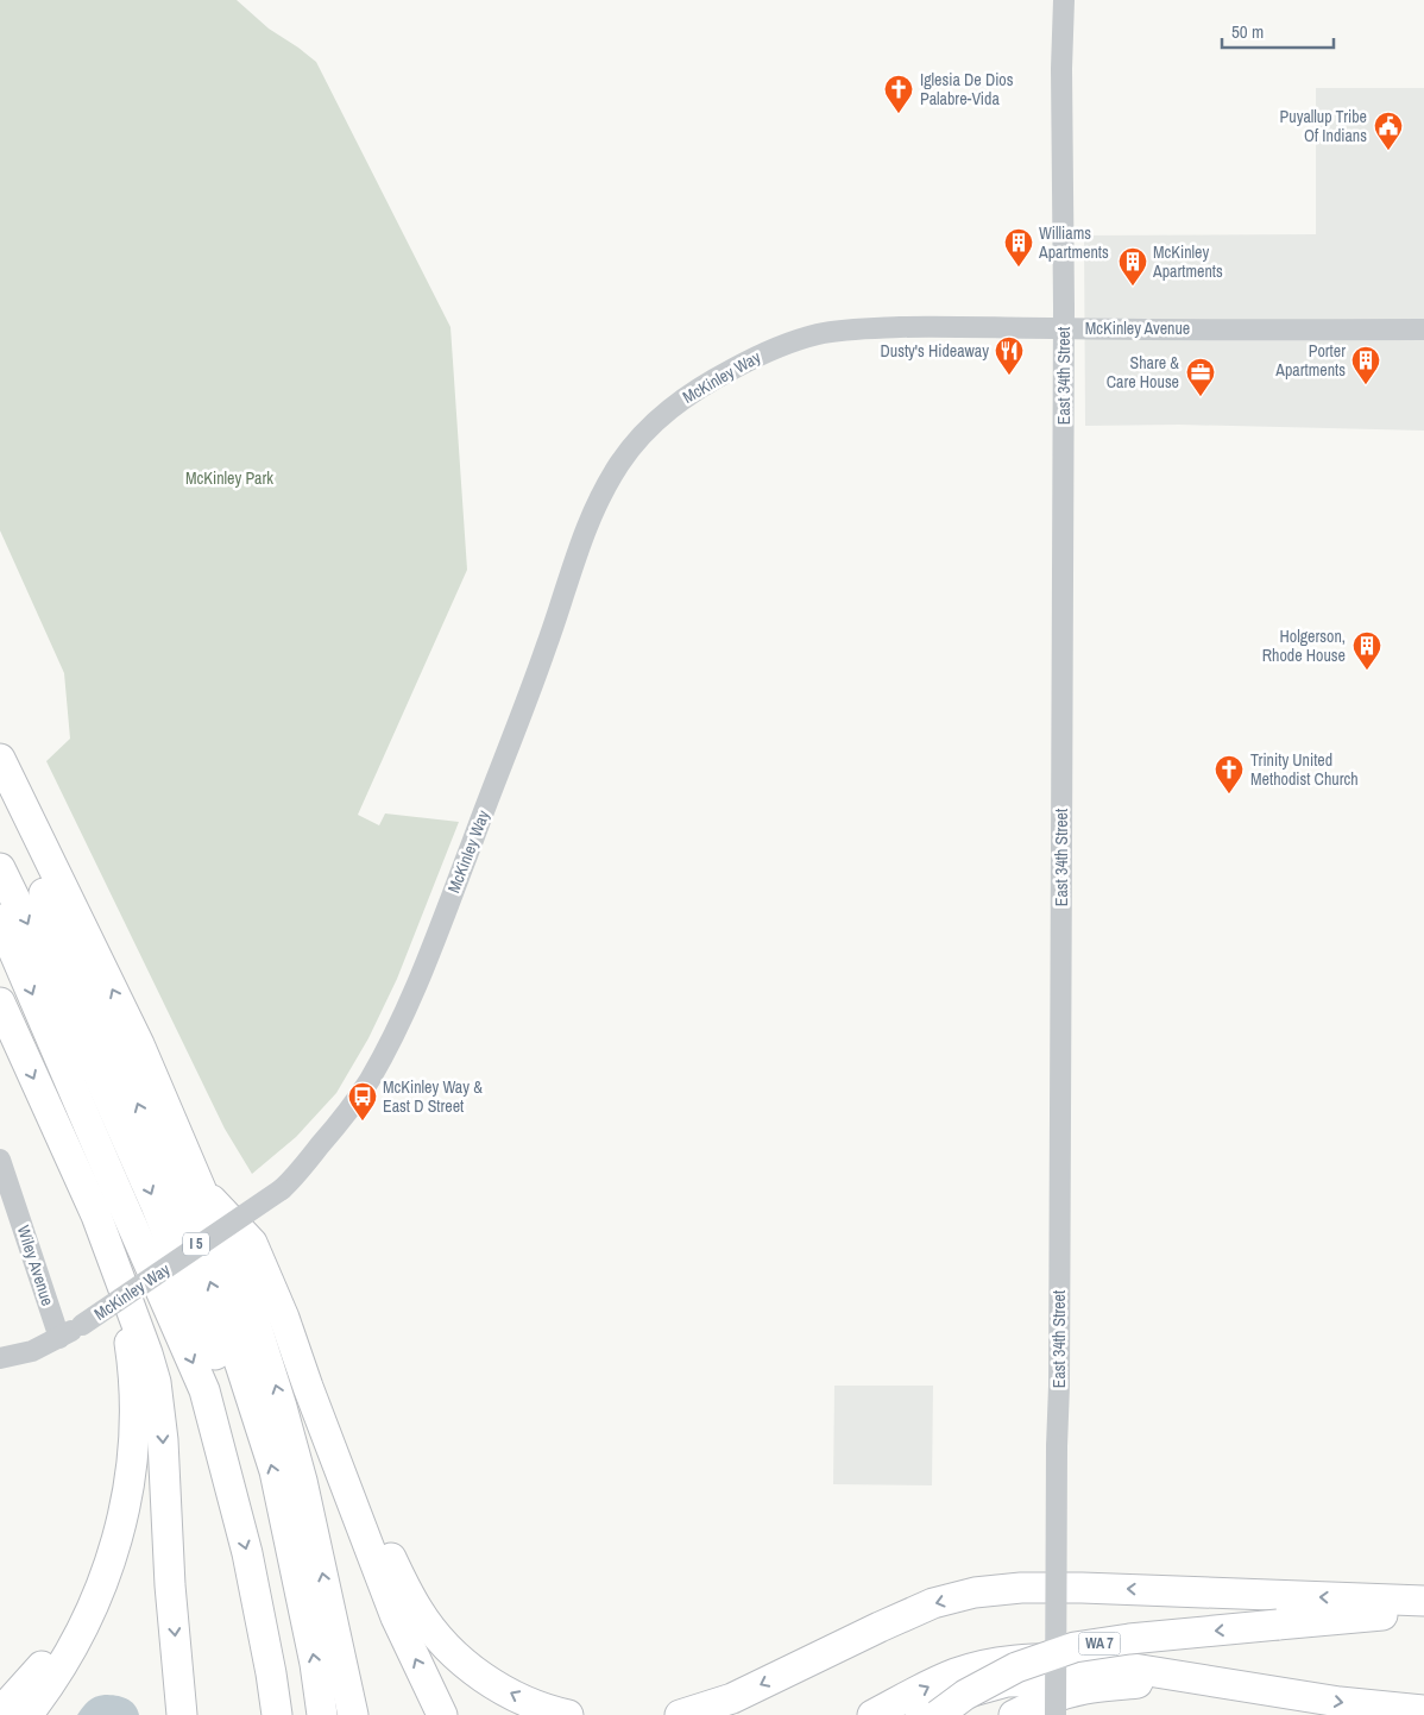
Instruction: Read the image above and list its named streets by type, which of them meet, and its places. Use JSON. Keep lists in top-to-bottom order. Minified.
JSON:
{"streets":{"highway":["I 5","WA 7"],"street":["McKinley Avenue","East 34th Street","McKinley Way","Wiley Avenue"]},"crossings":[["McKinley Avenue","East 34th Street"],["McKinley Avenue","McKinley Way"],["McKinley Way","Wiley Avenue"]],"parks":["McKinley Park"],"places":{"church":["Iglesia De Dios Palabre-Vida","Trinity United Methodist Church"],"public building":["Puyallup Tribe Of Indians"],"building":["Williams Apartments","McKinley Apartments","Porter Apartments","Holgerson, Rhode House"],"restaurant":["Dusty's Hideaway"],"office":["Share & Care House"],"bus stop":["McKinley Way & East D Street"]},"scale_bar":"50 m"}
